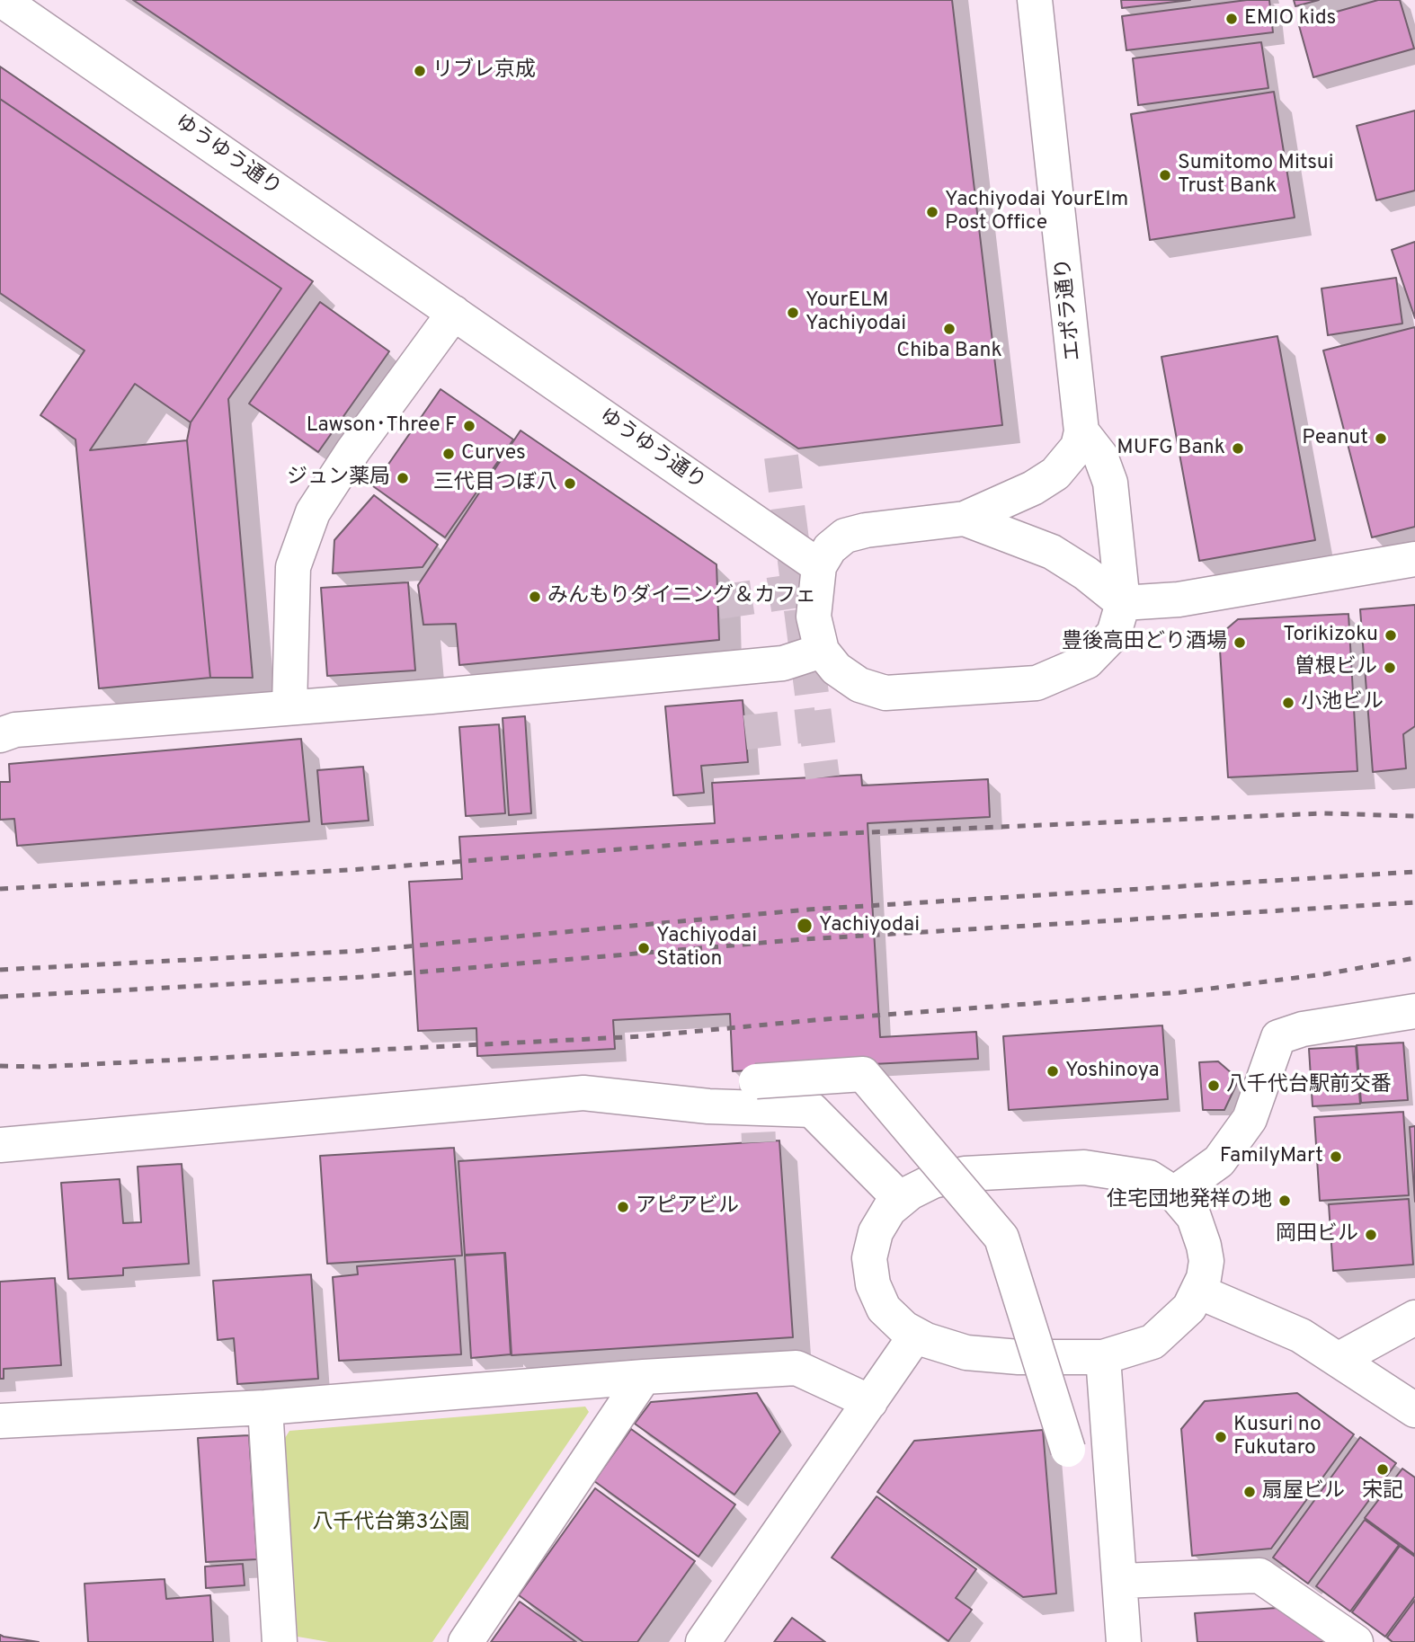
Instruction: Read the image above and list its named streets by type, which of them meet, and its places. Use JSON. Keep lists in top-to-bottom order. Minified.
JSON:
{"streets":{"street":["ゆうゆう通り","エポラ通り"]},"parks":["八千代台第3公園"],"places":["EMIO kids","リブレ京成","Sumitomo Mitsui Trust Bank","Yachiyodai YourElm Post Office","YourELM Yachiyodai","Chiba Bank","Lawson･Three F","Peanut","MUFG Bank","Curves","ジュン薬局","三代目つぼ八","みんもりダイニング＆カフェ","Torikizoku","豊後高田どり酒場","曽根ビル","小池ビル","Yachiyodai","Yachiyodai Station","Yoshinoya","八千代台駅前交番","FamilyMart","住宅団地発祥の地","アピアビル","岡田ビル","Kusuri no Fukutaro","宋記","扇屋ビル"]}
